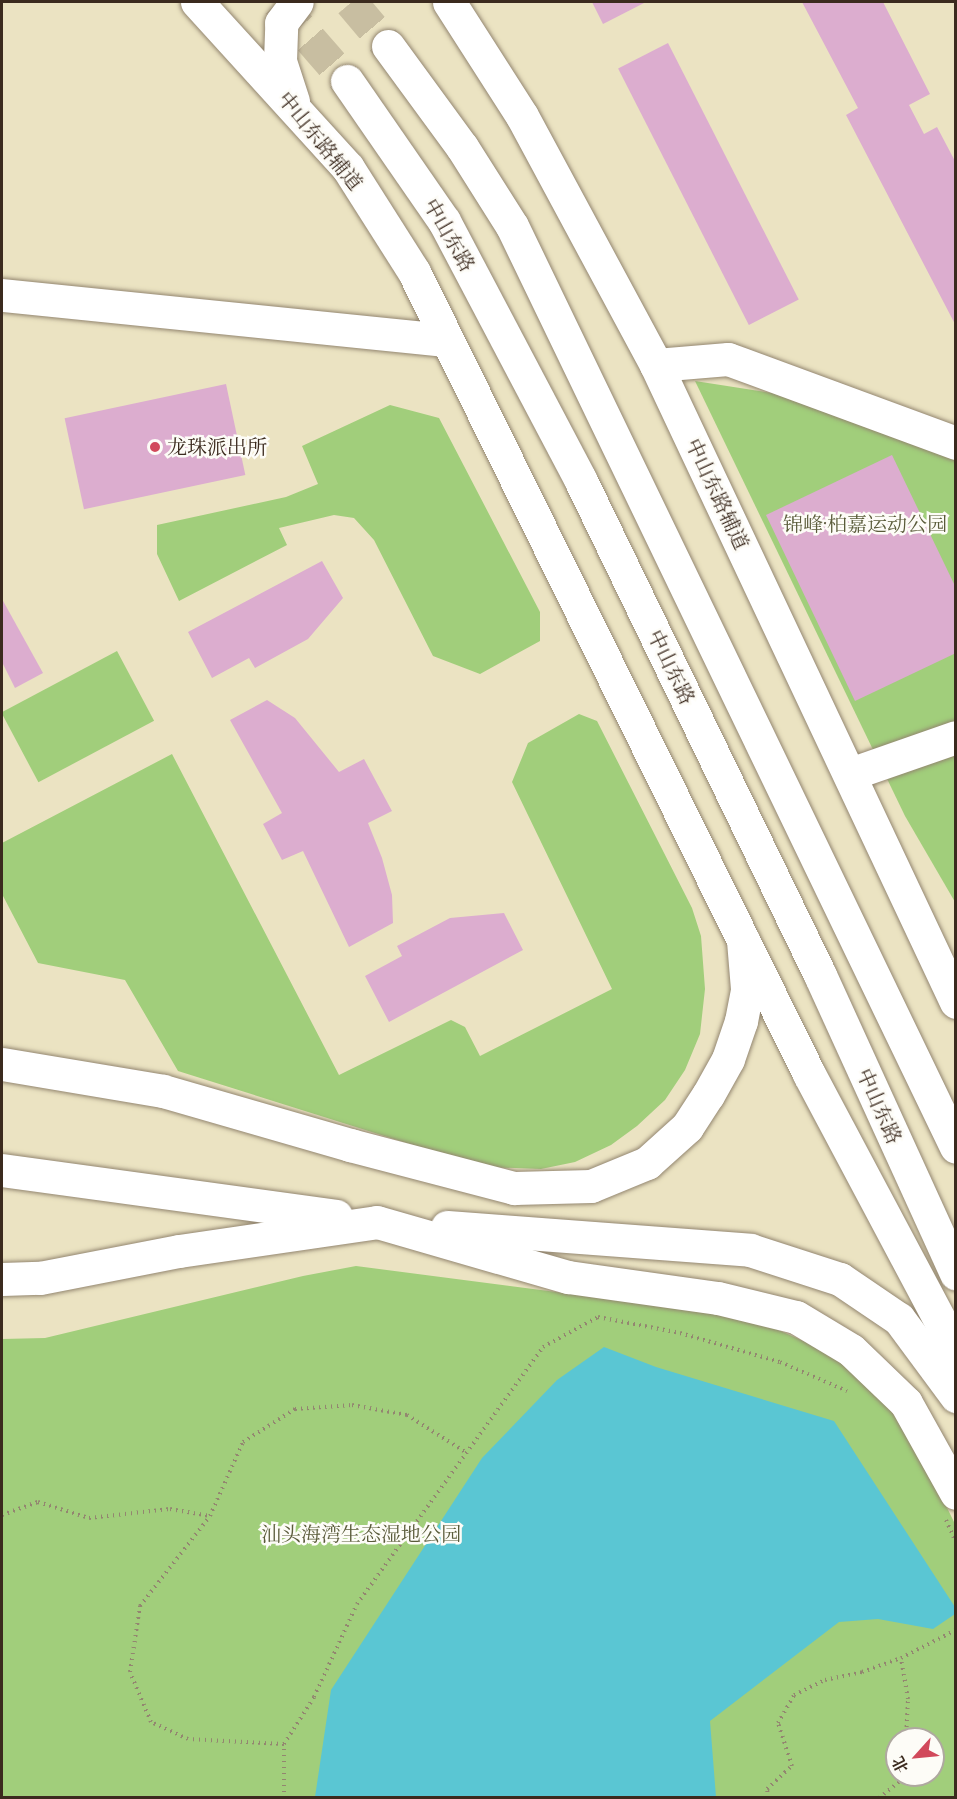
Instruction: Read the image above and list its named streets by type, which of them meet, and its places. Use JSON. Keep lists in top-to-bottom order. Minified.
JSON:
{"streets":{"main road":["中山东路辅道","中山东路"]},"parks":["锦峰·柏嘉运动公园","汕头海湾生态湿地公园"],"places":["龙珠派出所"],"north":"bottom left"}
